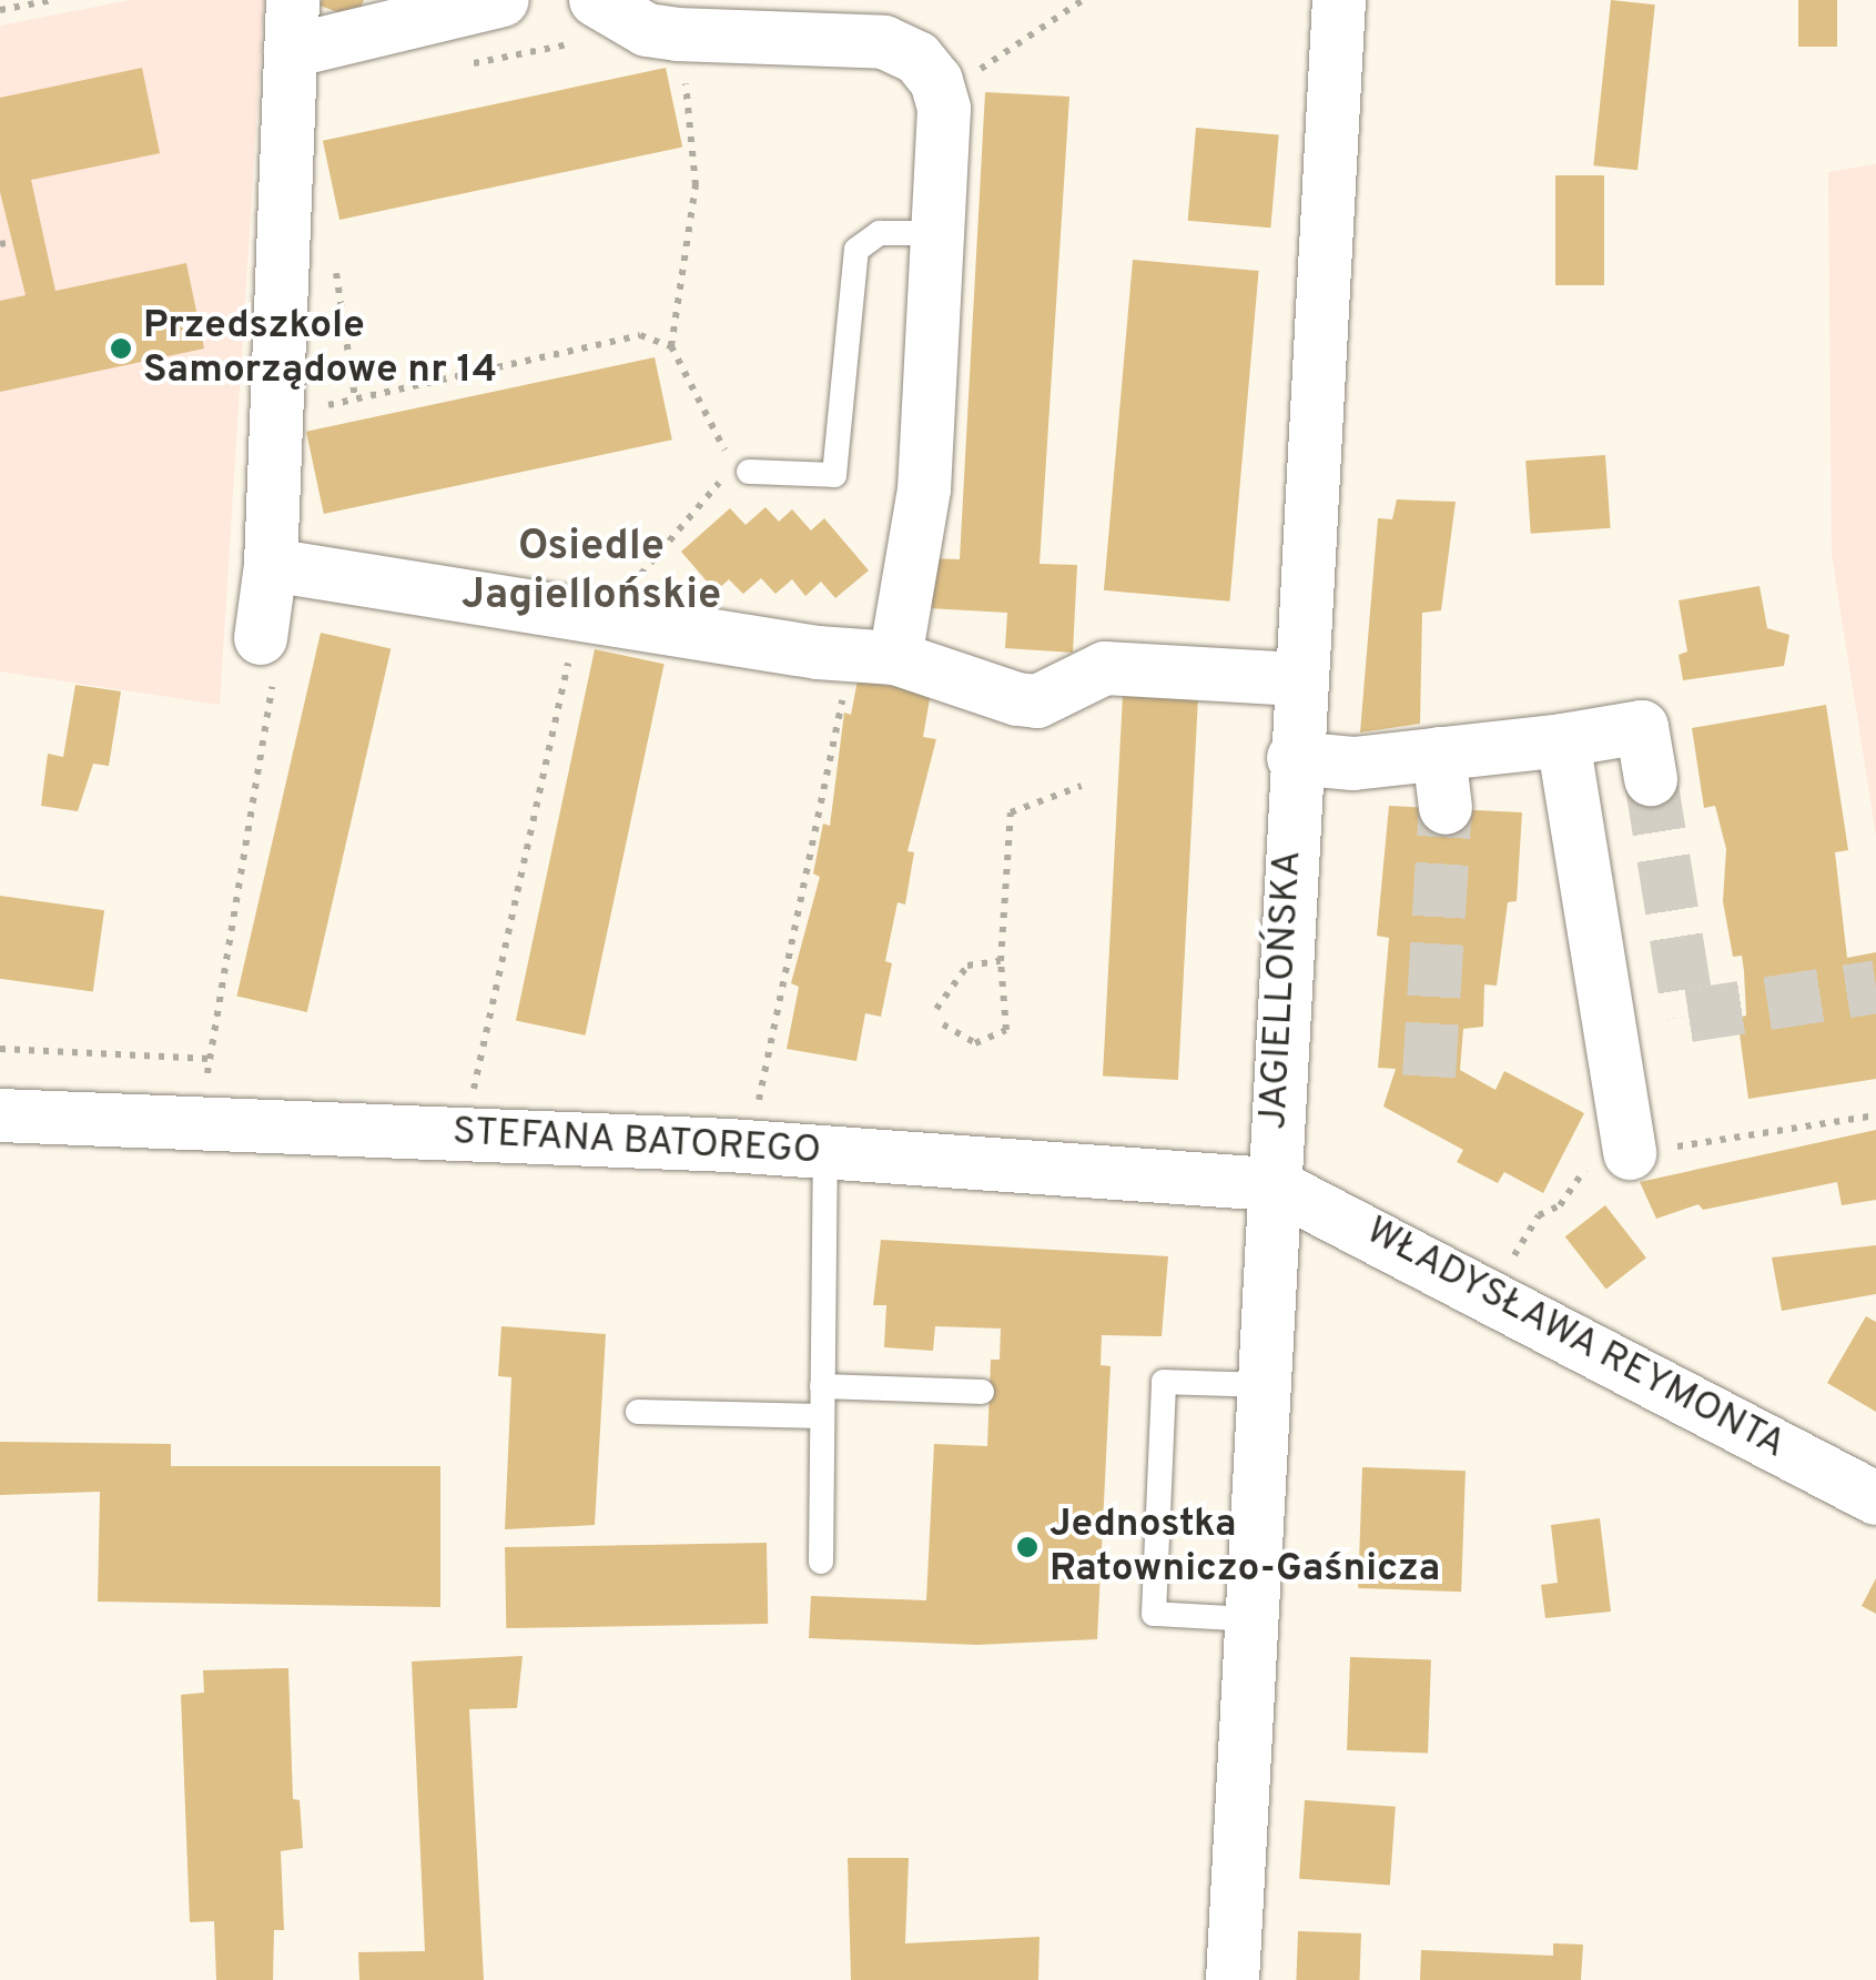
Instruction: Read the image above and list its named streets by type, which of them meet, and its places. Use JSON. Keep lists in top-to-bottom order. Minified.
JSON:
{"streets":{"street":["JAGIELLOŃSKA","STEFANA BATOREGO","WŁADYSŁAWA REYMONTA"]},"crossings":[["JAGIELLOŃSKA","STEFANA BATOREGO"],["JAGIELLOŃSKA","WŁADYSŁAWA REYMONTA"],["STEFANA BATOREGO","WŁADYSŁAWA REYMONTA"]],"districts":["Osiedle Jagiellońskie"],"places":["Przedszkole Samorządowe nr 14","Jednostka Ratowniczo-Gaśnicza"]}
